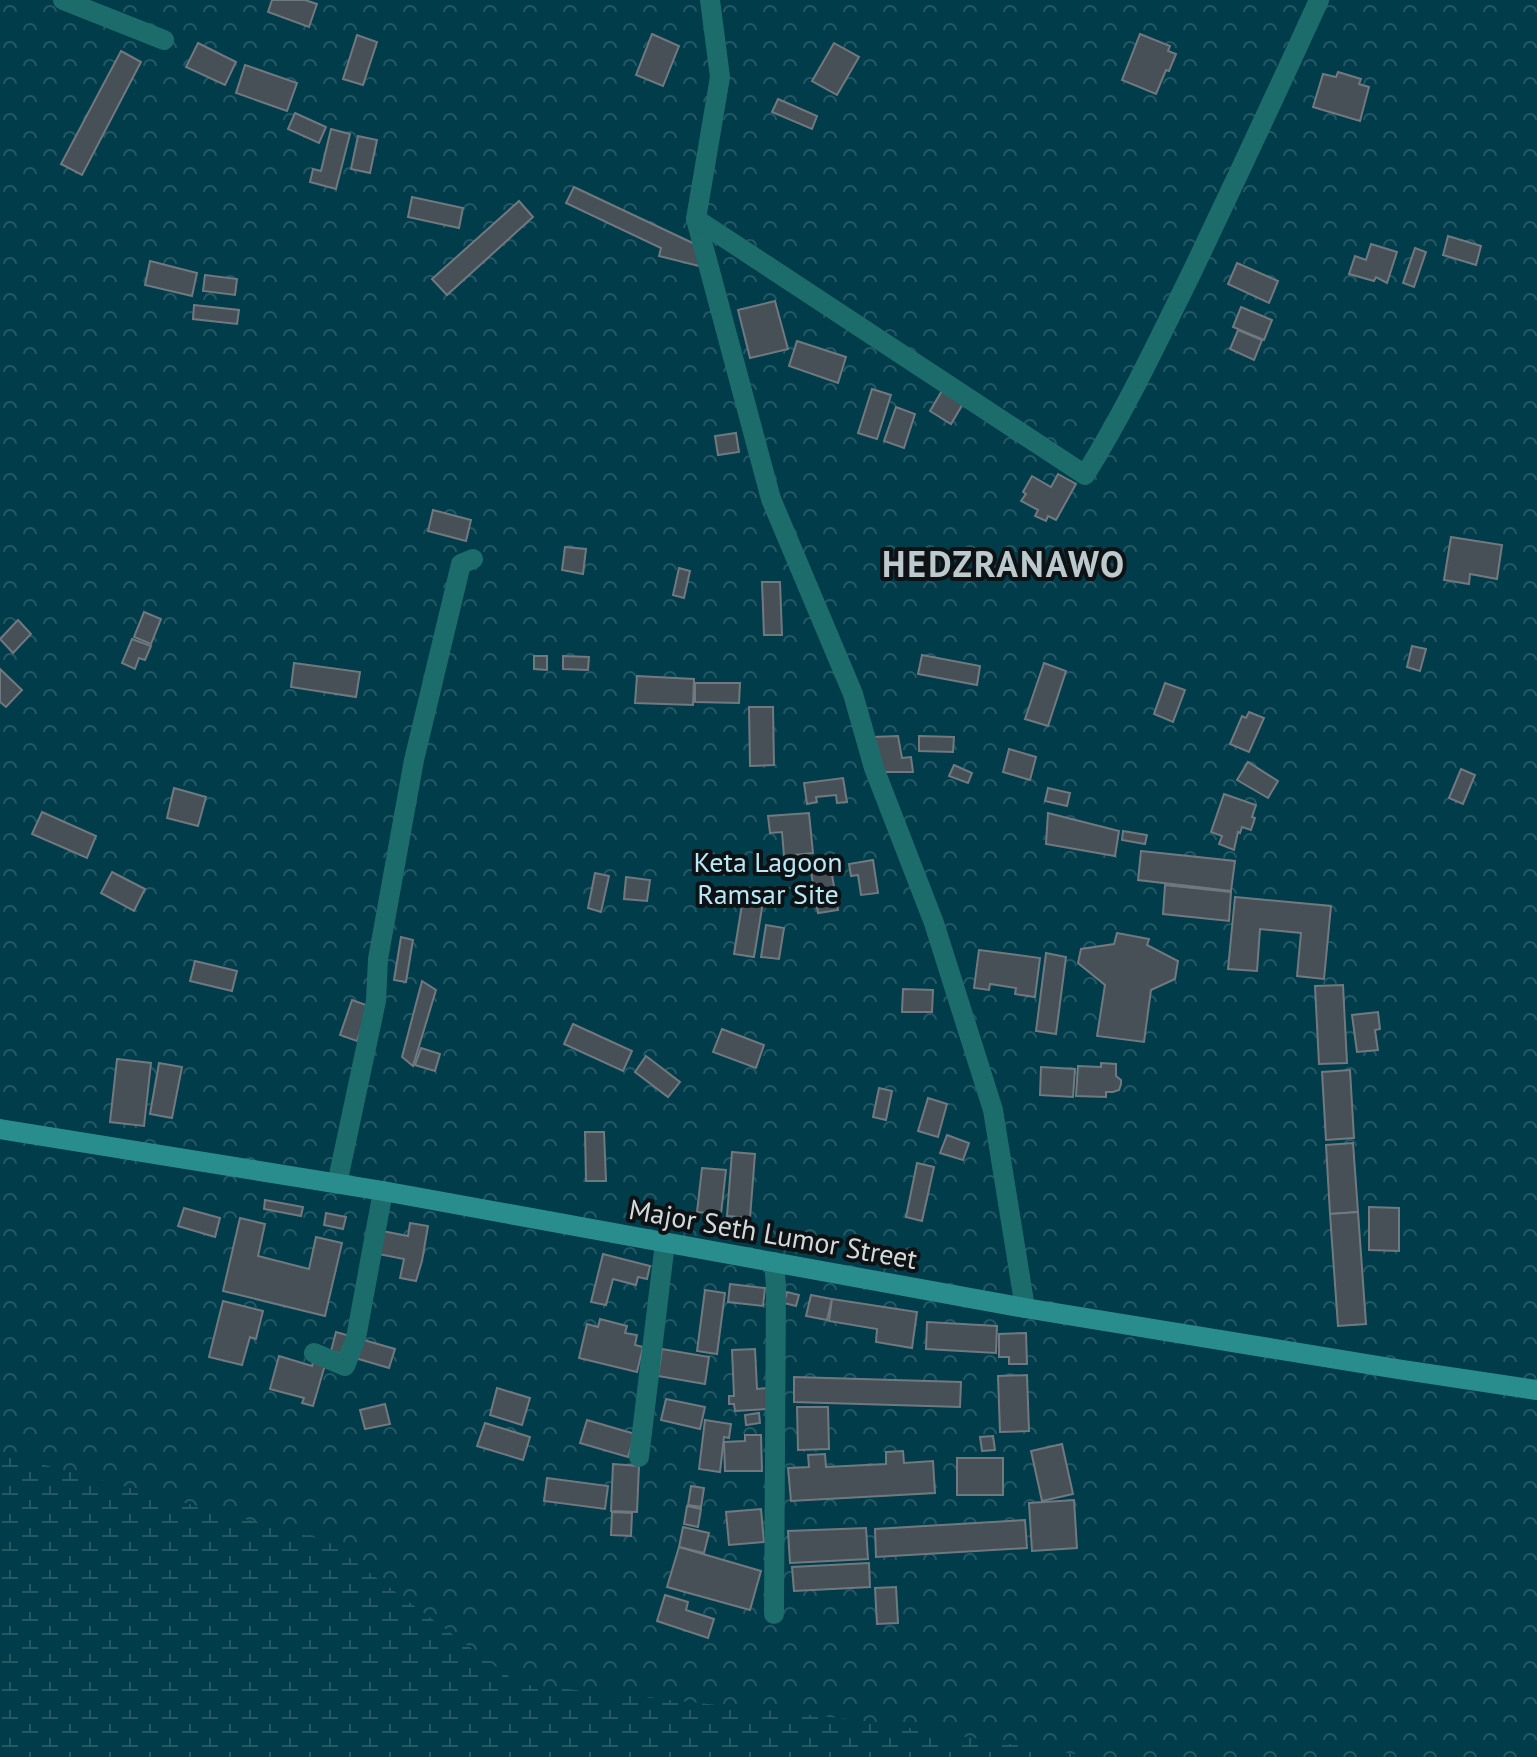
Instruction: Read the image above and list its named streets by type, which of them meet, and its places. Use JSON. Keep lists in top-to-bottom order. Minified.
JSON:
{"streets":{"main road":["Major Seth Lumor Street"]},"districts":["HEDZRANAWO"],"parks":["Keta Lagoon Ramsar Site"]}
